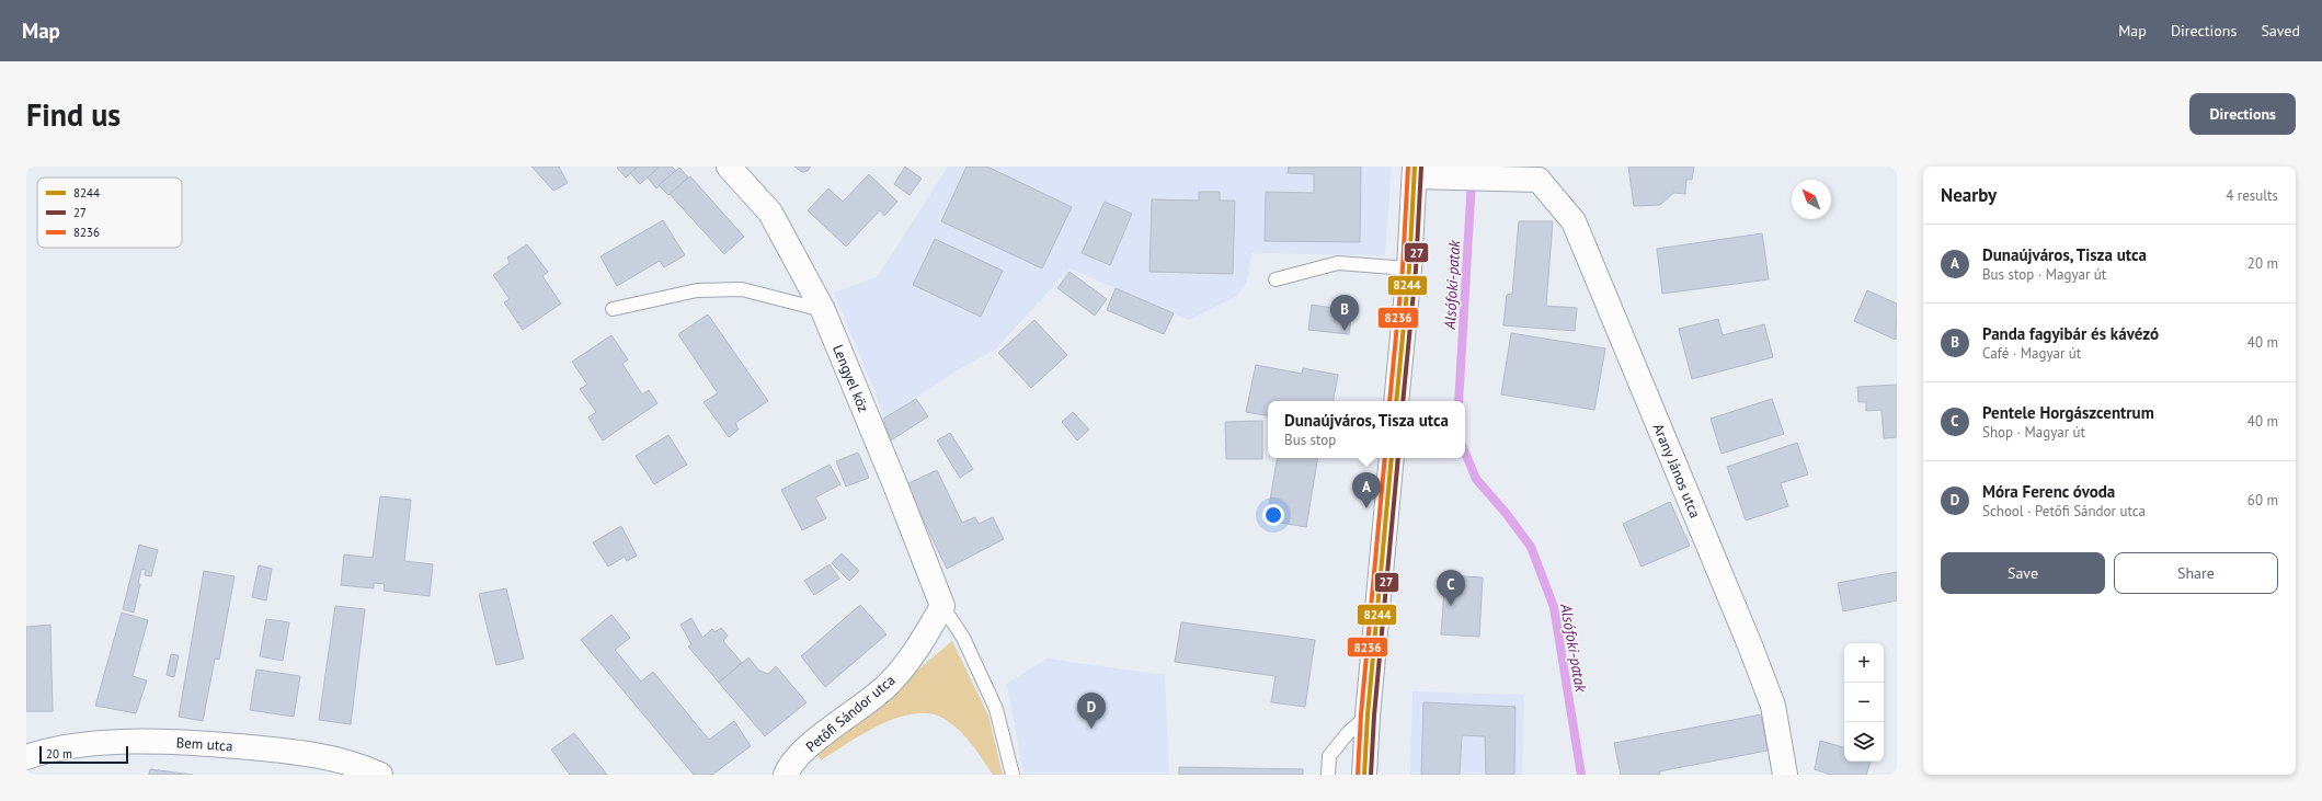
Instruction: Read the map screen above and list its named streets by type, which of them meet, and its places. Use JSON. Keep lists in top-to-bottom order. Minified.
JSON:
{"streets":{"street":["Lengyel köz","Arany János utca","Petőfi Sándor utca","Bem utca"]},"crossings":[["Lengyel köz","Petőfi Sándor utca"]],"water":["Alsófoki-patak"],"lines":["transit line 8244","transit line 27","transit line 8236"],"legend":["8244","27","8236"],"scale_bar":"20 m","north":"top left","page":{"header":"Map","nav":["Map","Directions","Saved"],"buttons":["Directions",["Save","Share"]],"title":"Find us","heading":["Nearby","4 results"],"list":[{"mark":"A","name":"Dunaújváros, Tisza utca","note":"Bus stop · Magyar út","value":"20 m"},{"mark":"B","name":"Panda fagyibár és kávézó","note":"Café · Magyar út","value":"40 m"},{"mark":"C","name":"Pentele Horgászcentrum","note":"Shop · Magyar út","value":"40 m"},{"mark":"D","name":"Móra Ferenc óvoda","note":"School · Petőfi Sándor utca","value":"60 m"}],"pins":["B","A","C","D"],"popup":["Dunaújváros, Tisza utca","Bus stop"],"map_buttons":["+","−"],"scale":"20 m"}}
